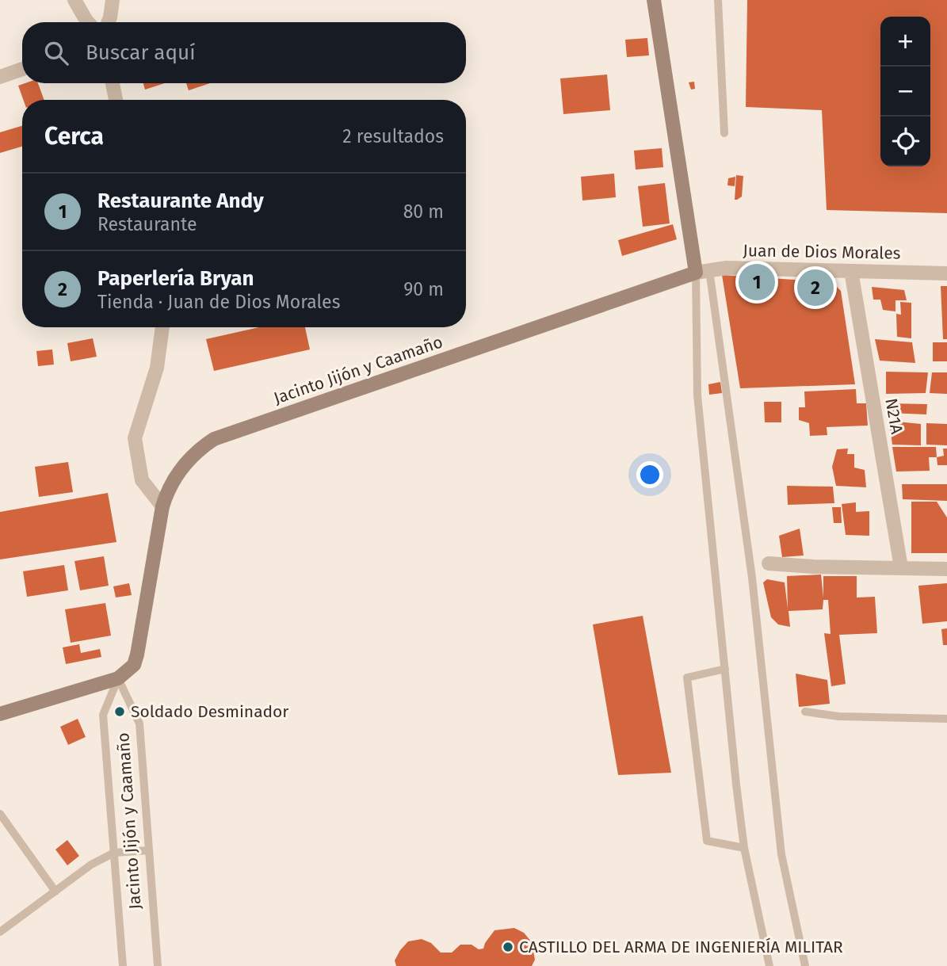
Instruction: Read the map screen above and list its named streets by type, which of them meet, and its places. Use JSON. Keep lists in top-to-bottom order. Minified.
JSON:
{"streets":{"street":["Juan de Dios Morales","Jacinto Jijón y Caamaño","N21A"]},"crossings":[["Juan de Dios Morales","Jacinto Jijón y Caamaño"],["Juan de Dios Morales","N21A"]],"places":["Soldado Desminador","CASTILLO DEL ARMA DE INGENIERÍA MILITAR"],"page":{"map_buttons":["+","−"],"search":"Buscar aquí","heading":["Cerca","2 resultados"],"list":[{"mark":"1","name":"Restaurante Andy","note":"Restaurante","value":"80 m"},{"mark":"2","name":"Paperlería Bryan","note":"Tienda · Juan de Dios Morales","value":"90 m"}],"pins":["1","2"]}}
